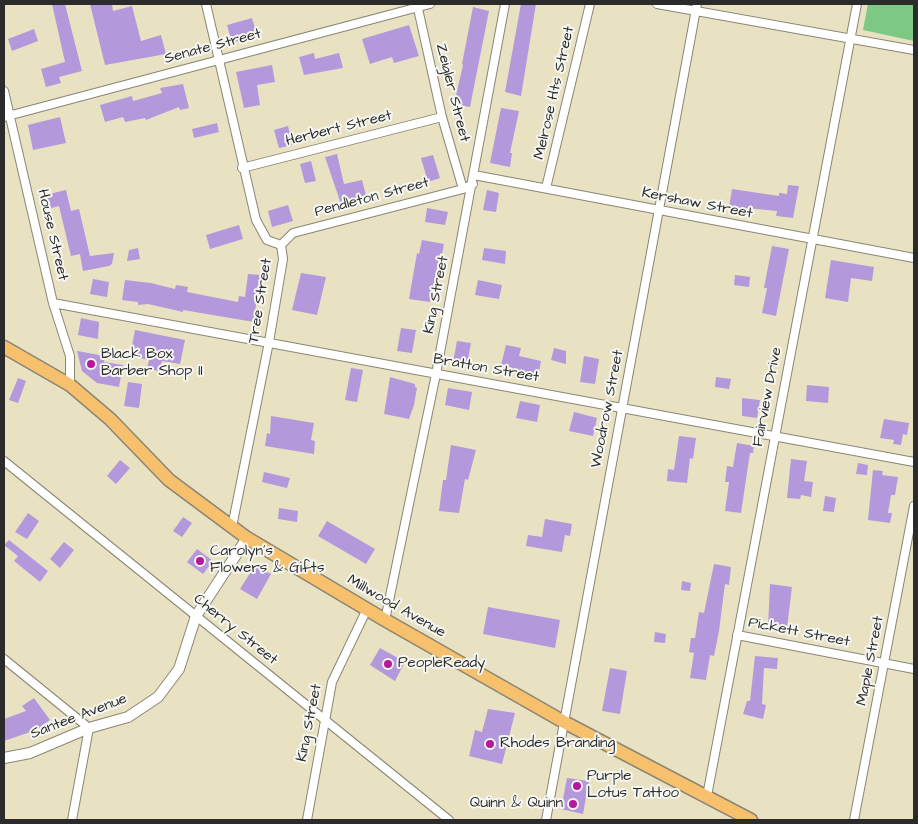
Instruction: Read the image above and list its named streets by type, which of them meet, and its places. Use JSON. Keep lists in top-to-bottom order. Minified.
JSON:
{"streets":{"main road":["Millwood Avenue"],"street":["Senate Street","Zeigler Street","Melrose Hts Street","Herbert Street","Pendleton Street","Kershaw Street","House Street","King Street","Tree Street","Bratton Street","Fairview Drive","Woodrow Street","Cherry Street","Pickett Street","Maple Street","Santee Avenue"]},"crossings":[["Senate Street","Zeigler Street"],["Senate Street","House Street"],["Senate Street","Tree Street"],["Zeigler Street","Herbert Street"],["Zeigler Street","Pendleton Street"],["Melrose Hts Street","Kershaw Street"],["Herbert Street","Tree Street"],["Pendleton Street","King Street"],["Pendleton Street","Tree Street"],["Kershaw Street","King Street"],["Kershaw Street","Fairview Drive"],["Kershaw Street","Woodrow Street"],["House Street","Bratton Street"],["House Street","Millwood Avenue"],["King Street","Bratton Street"],["King Street","Millwood Avenue"],["King Street","Cherry Street"],["Tree Street","Bratton Street"],["Tree Street","Millwood Avenue"],["Bratton Street","Fairview Drive"],["Bratton Street","Woodrow Street"],["Fairview Drive","Millwood Avenue"],["Fairview Drive","Pickett Street"],["Woodrow Street","Millwood Avenue"],["Millwood Avenue","Santee Avenue"],["Cherry Street","Santee Avenue"],["Pickett Street","Maple Street"]],"places":["Black Box Barber Shop II","Carolyn's Flowers & Gifts","PeopleReady","Rhodes Branding","Purple Lotus Tattoo","Quinn & Quinn"]}
